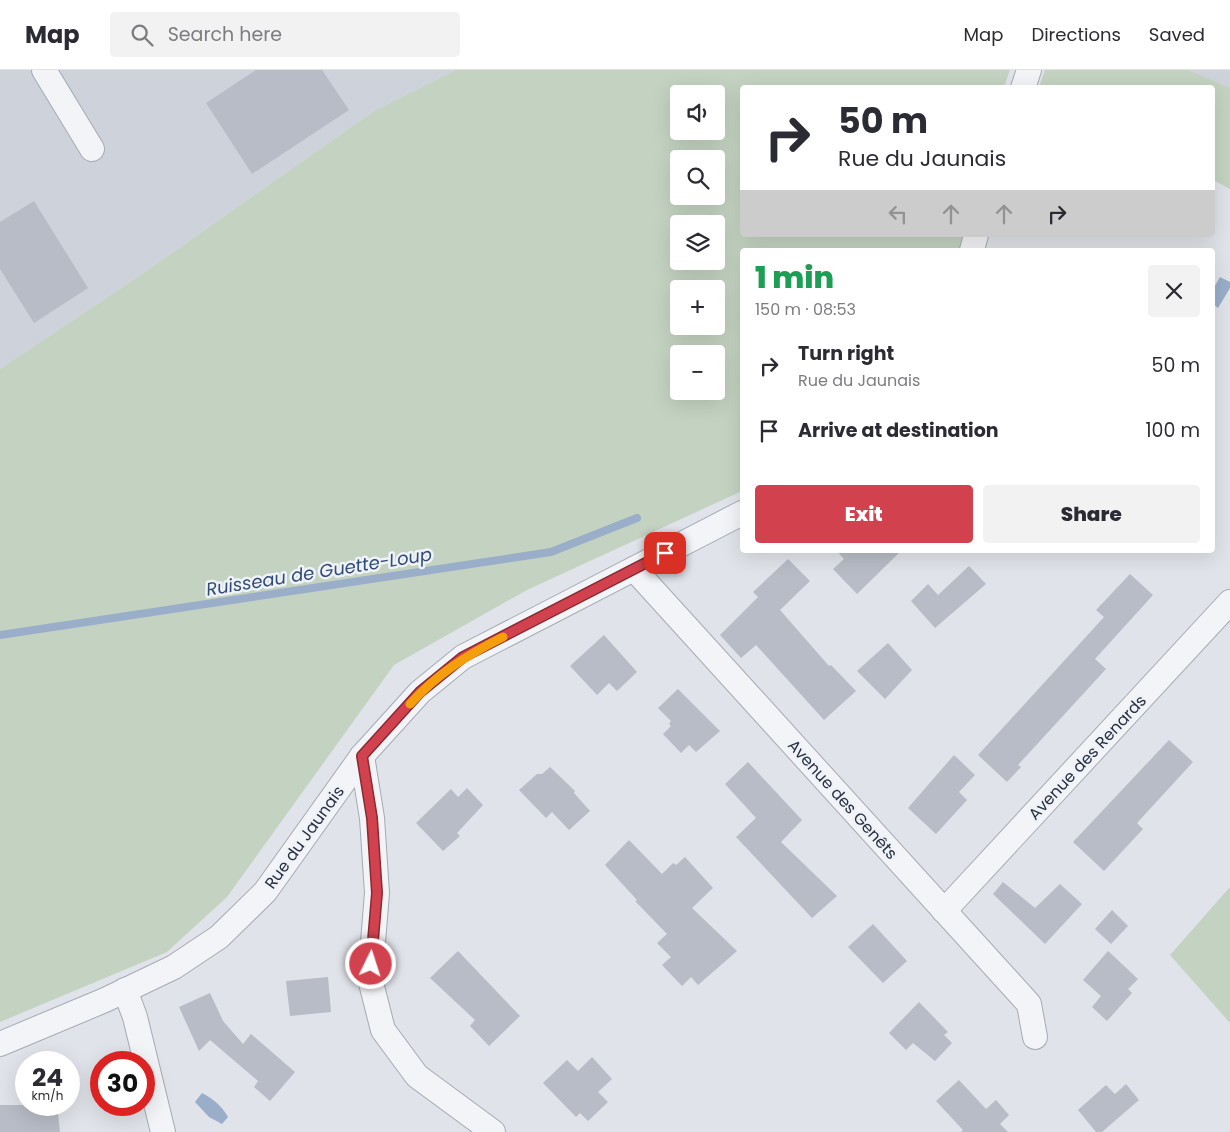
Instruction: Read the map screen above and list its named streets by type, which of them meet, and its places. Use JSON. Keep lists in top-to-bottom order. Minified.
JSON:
{"streets":{"street":["Avenue des Renards","Avenue des Genêts","Rue du Jaunais"]},"crossings":[["Avenue des Renards","Avenue des Genêts"],["Avenue des Genêts","Rue du Jaunais"]],"water":["Ruisseau de Guette-Loup"],"page":{"header":"Map","search":"Search here","nav":["Map","Directions","Saved"],"map_buttons":["+","−"],"turn":["50 m","Rue du Jaunais"],"heading":["1 min","150 m · 08:53"],"list":[{"name":"Turn right","note":"Rue du Jaunais","value":"50 m"},{"name":"Arrive at destination","value":"100 m"}],"buttons":["Exit","Share"],"speed":"24 km/h","limit":"30"}}
